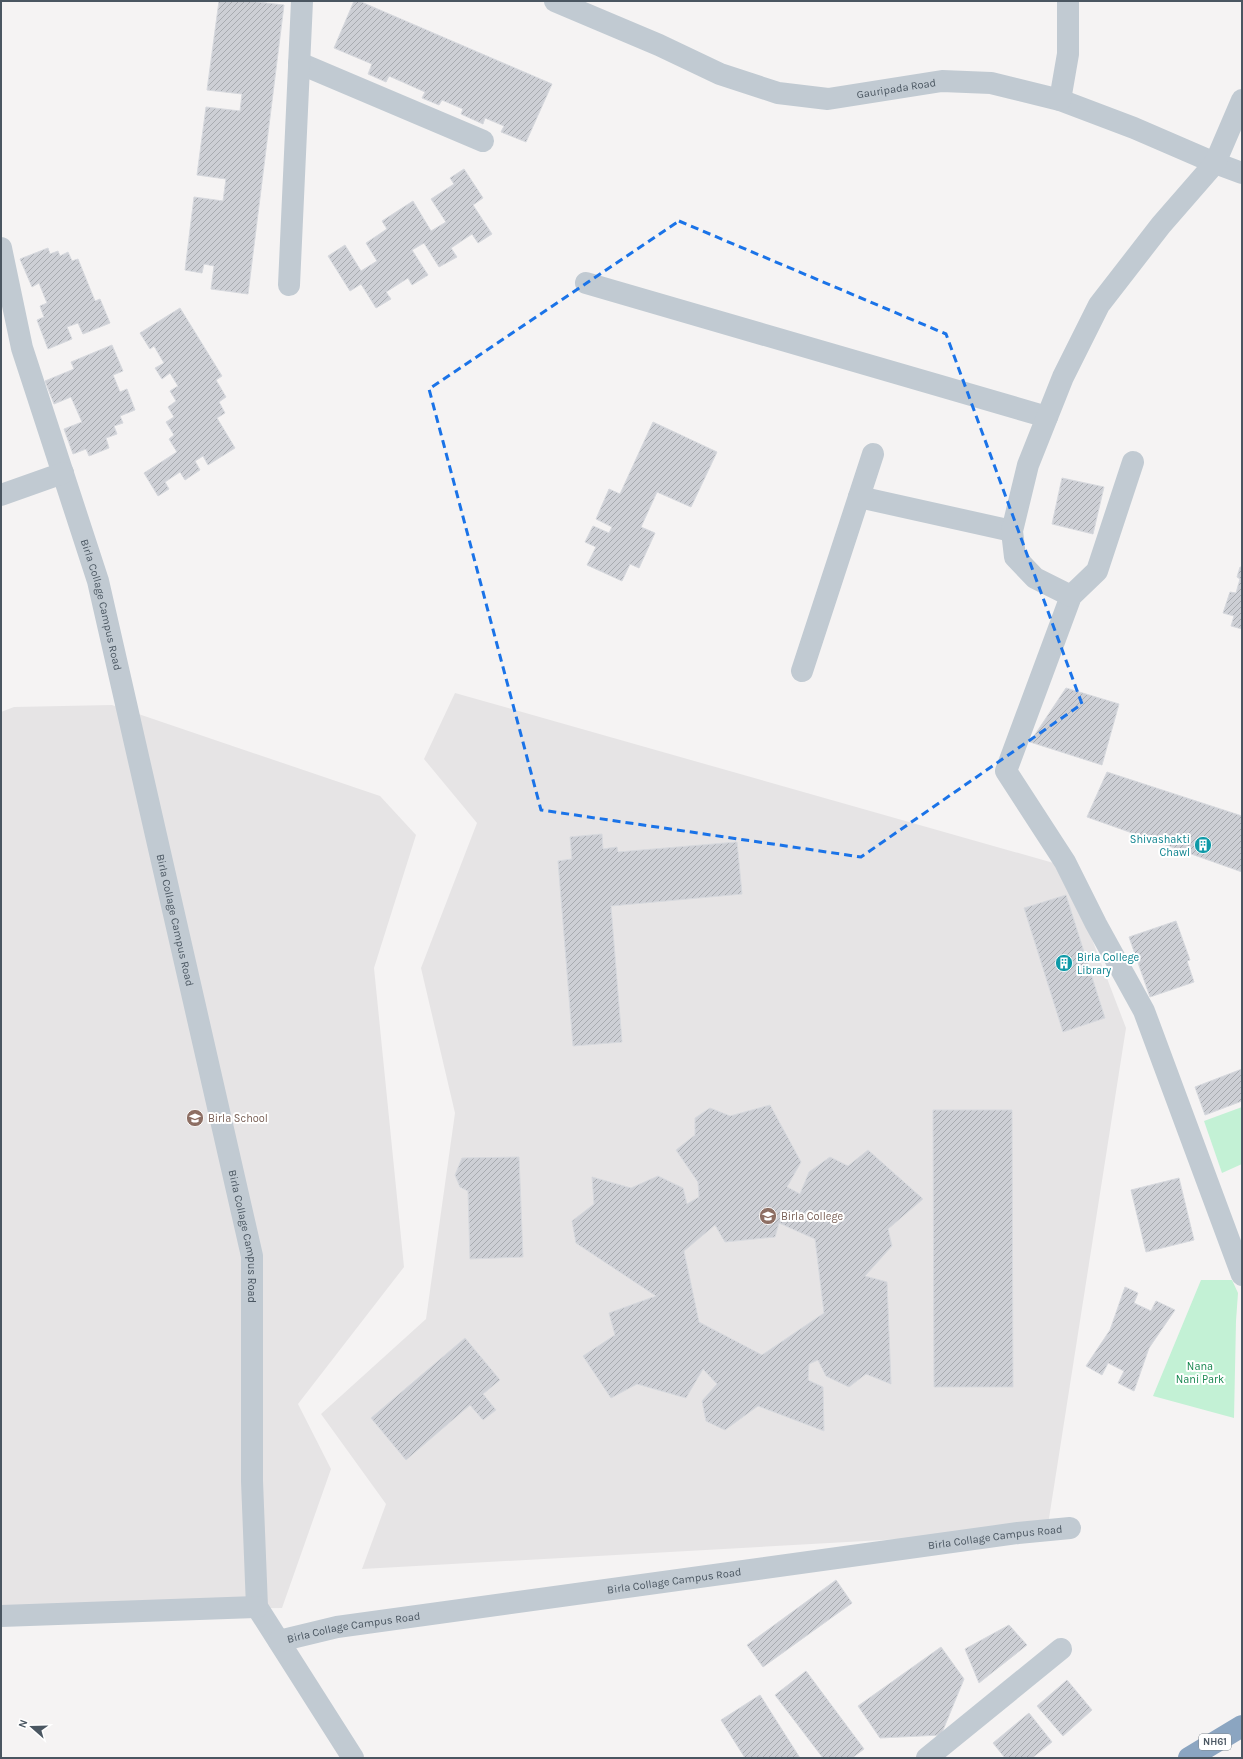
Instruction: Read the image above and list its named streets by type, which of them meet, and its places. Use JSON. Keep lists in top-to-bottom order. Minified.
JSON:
{"streets":{"highway":["NH61"],"street":["Gauripada Road","Birla Collage Campus Road"]},"parks":["Nana Nani Park"],"places":{"building":["Shivashakti Chawl","Birla College Library"],"school or university":["Birla School","Birla College"]},"north":"left"}
